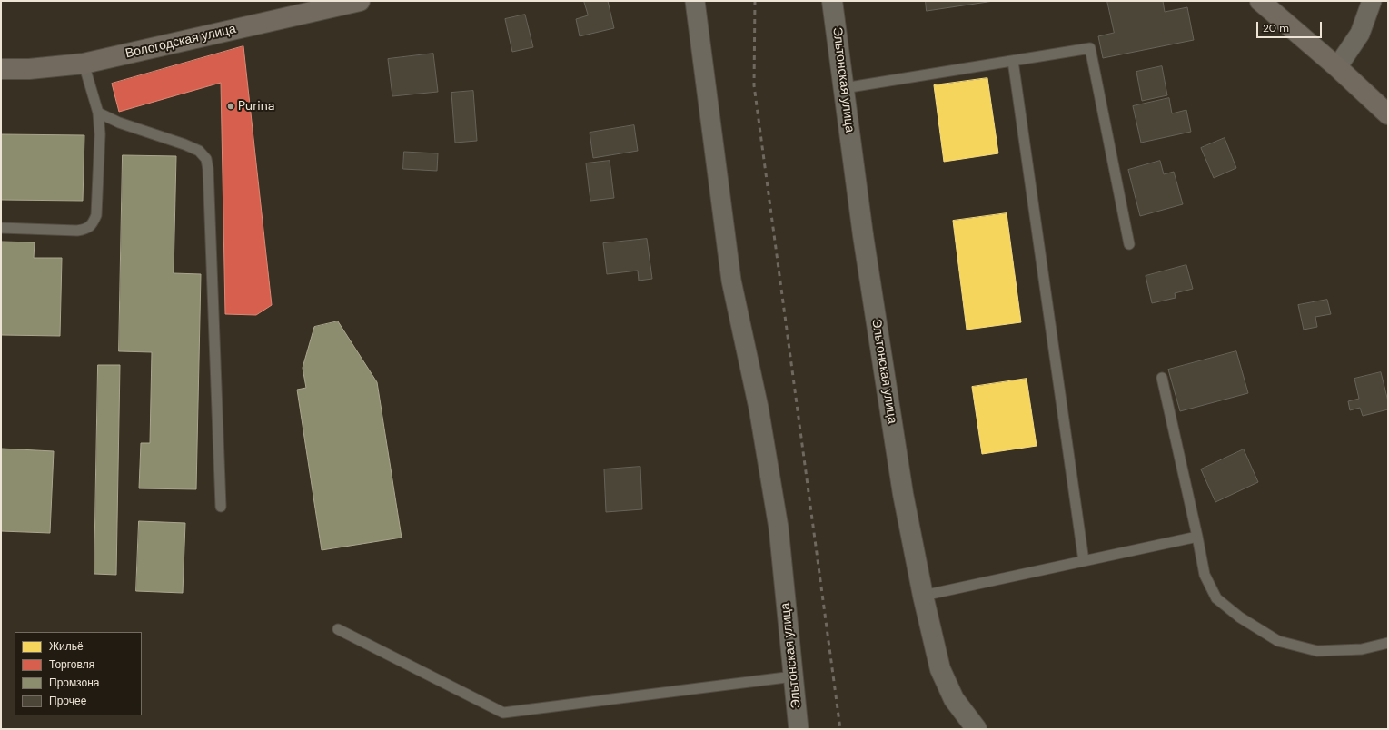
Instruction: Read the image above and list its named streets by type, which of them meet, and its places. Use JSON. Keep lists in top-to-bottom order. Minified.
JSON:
{"streets":{"main road":["Вологодская улица"],"street":["Эльтонская улица"]},"places":["Purina"],"legend":["Жильё","Торговля","Промзона","Прочее"],"scale_bar":"20 m"}
